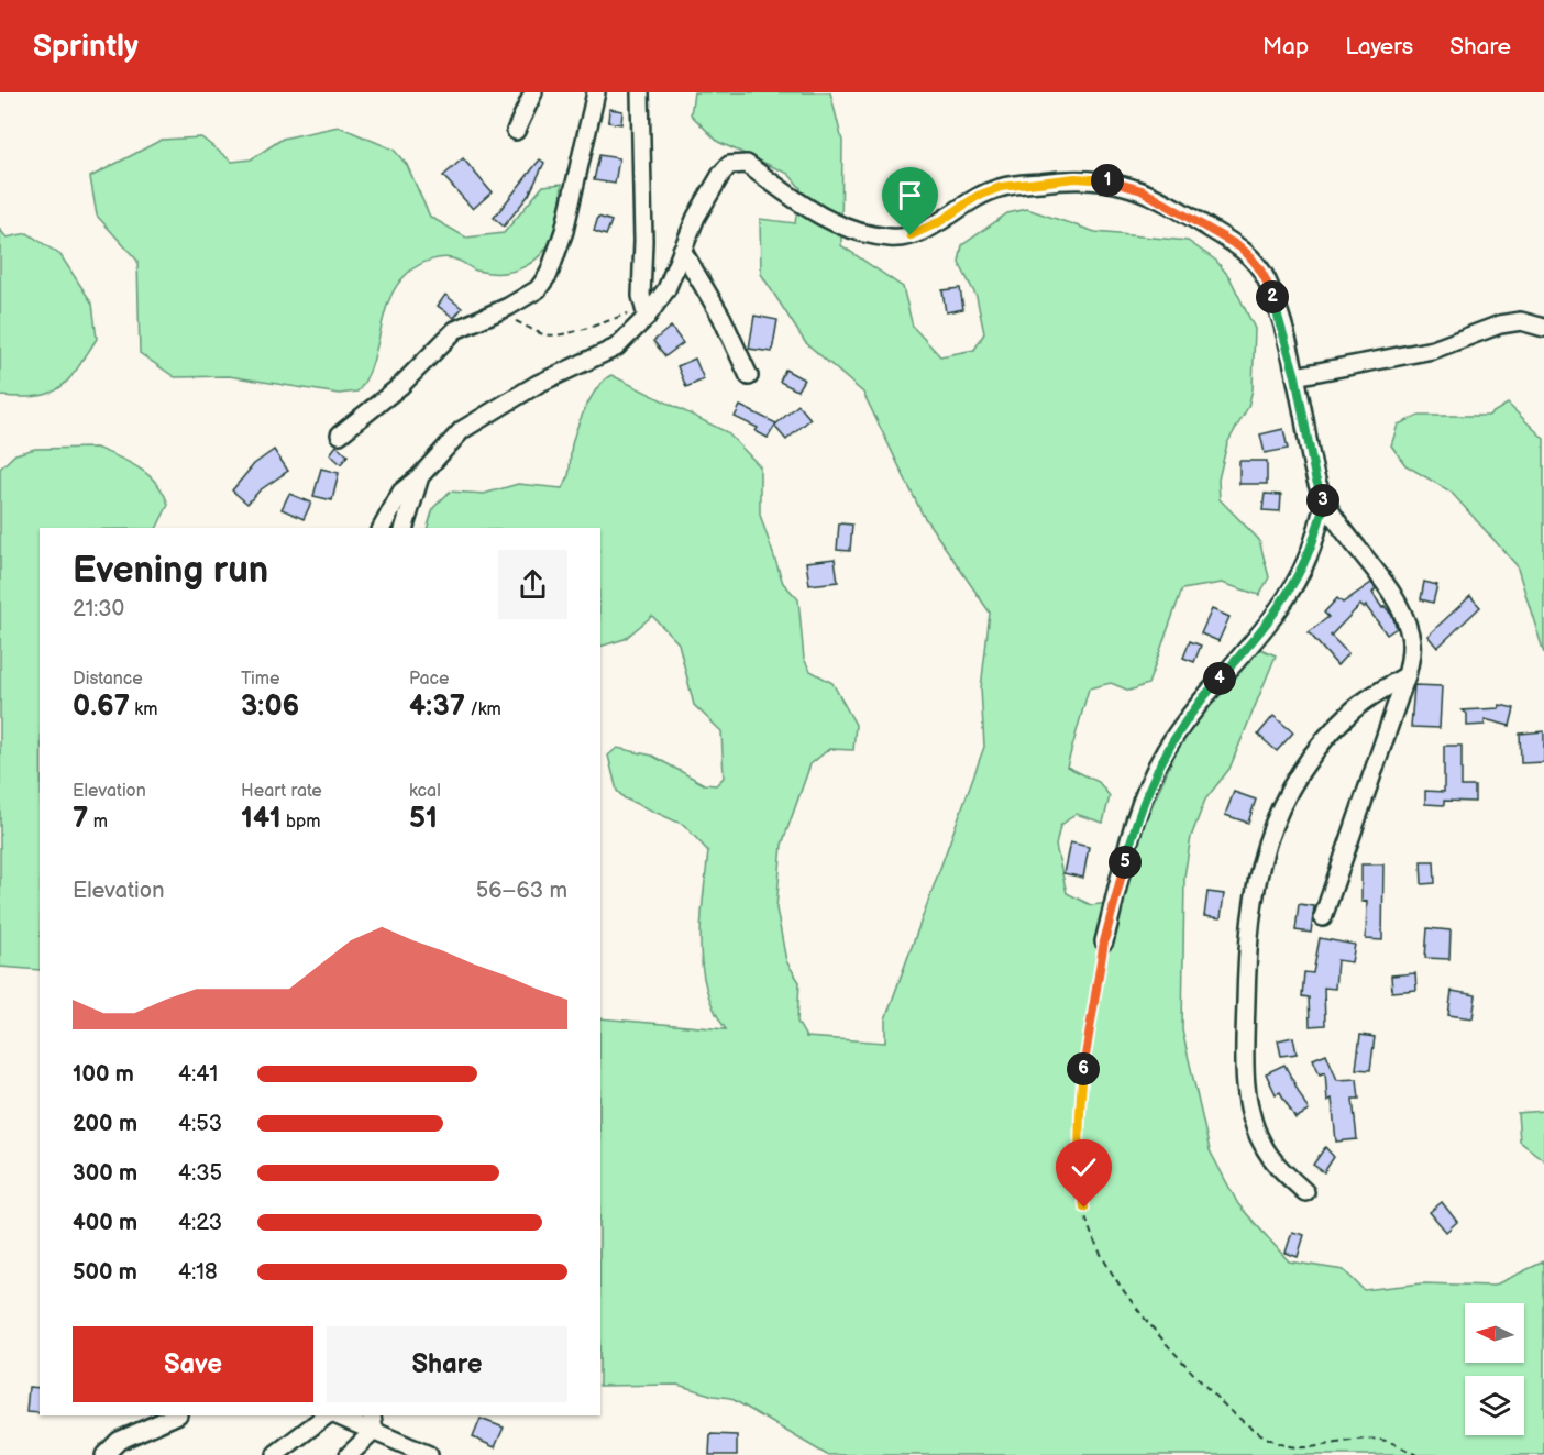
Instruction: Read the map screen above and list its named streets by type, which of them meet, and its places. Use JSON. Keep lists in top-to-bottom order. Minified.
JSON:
{"north":"left","page":{"header":"Sprintly","nav":["Map","Layers","Share"],"pins":["1","2","3","4","5","6"],"heading":["Evening run","21:30"],"stats":[["Distance","0.67 km"],["Time","3:06"],["Pace","4:37 /km"],["Elevation","7 m"],["Heart rate","141 bpm"],["kcal","51"]],"chart":["Elevation","56–63 m"],"list":[{"name":"100 m","note":"4:41"},{"name":"200 m","note":"4:53"},{"name":"300 m","note":"4:35"},{"name":"400 m","note":"4:23"},{"name":"500 m","note":"4:18"}],"buttons":["Save","Share"]}}
